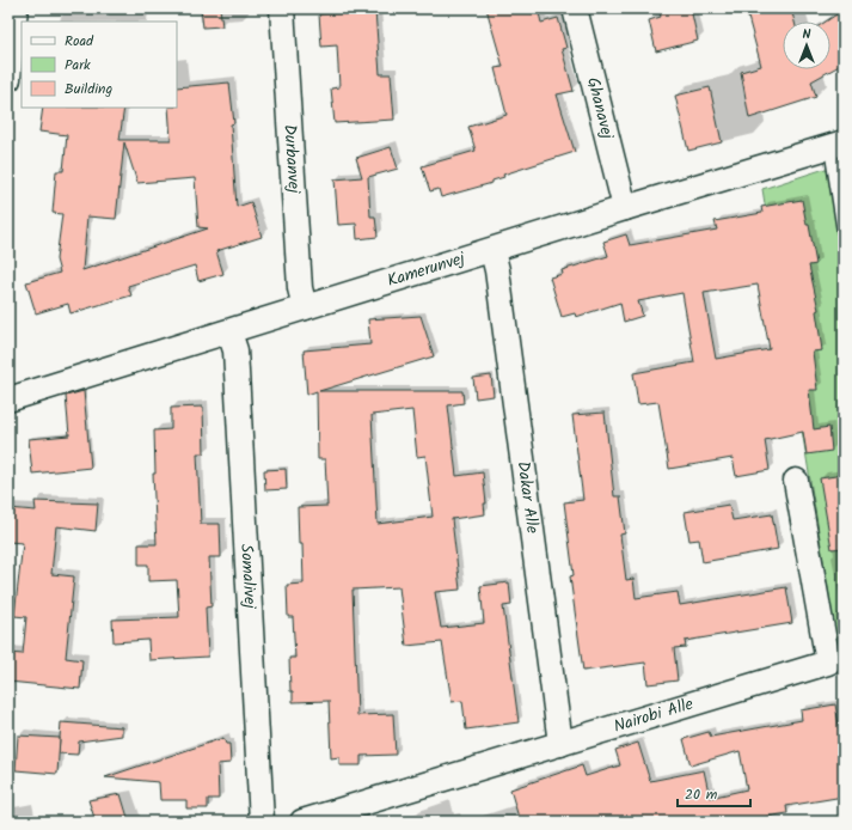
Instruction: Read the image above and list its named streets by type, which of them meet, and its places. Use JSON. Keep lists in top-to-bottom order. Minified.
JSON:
{"streets":{"street":["Ghanavej","Durbanvej","Kamerunvej","Dakar Alle","Somalivej","Nairobi Alle"]},"crossings":[["Ghanavej","Kamerunvej"],["Durbanvej","Kamerunvej"],["Kamerunvej","Dakar Alle"],["Kamerunvej","Somalivej"],["Dakar Alle","Nairobi Alle"]],"legend":["Road","Park","Building"],"scale_bar":"20 m","north":"top"}
